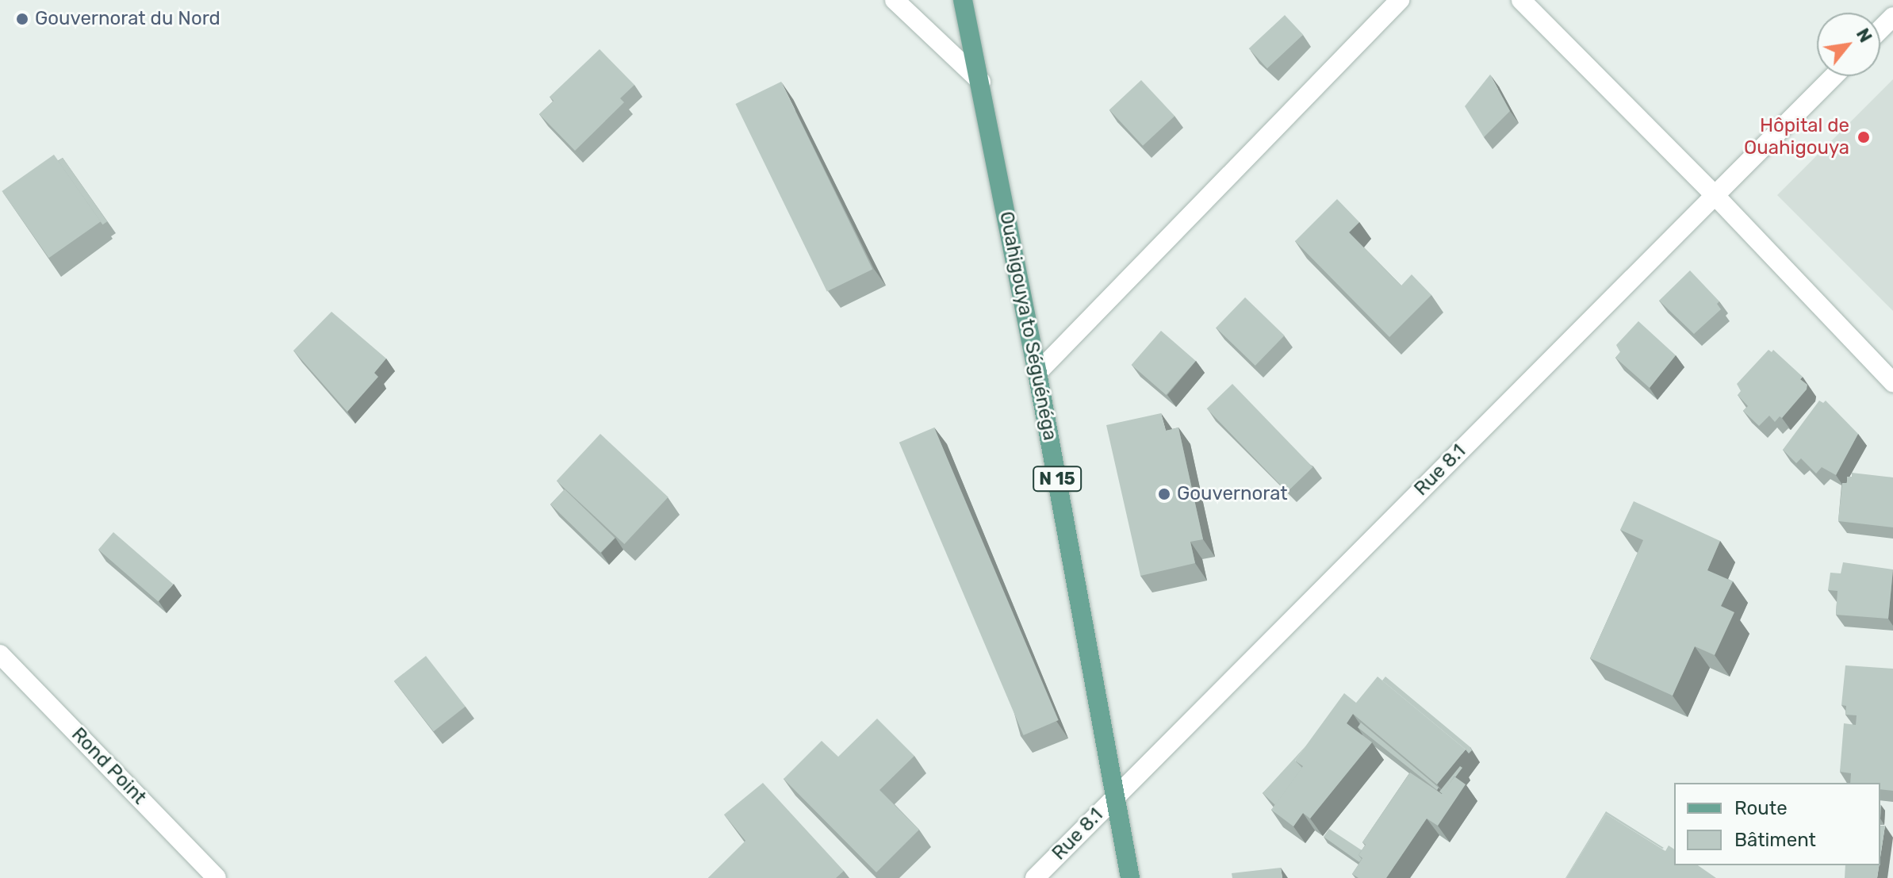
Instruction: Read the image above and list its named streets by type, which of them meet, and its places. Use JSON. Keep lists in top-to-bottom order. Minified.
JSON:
{"streets":{"main road":["Ouahigouya to Séguénéga","N 15"],"street":["Rue 8.1","Rond Point"]},"crossings":[["Ouahigouya to Séguénéga","Rue 8.1"]],"places":["Gouvernorat du Nord","Hôpital de Ouahigouya","Gouvernorat"],"legend":["Route","Bâtiment"],"north":"top right"}
